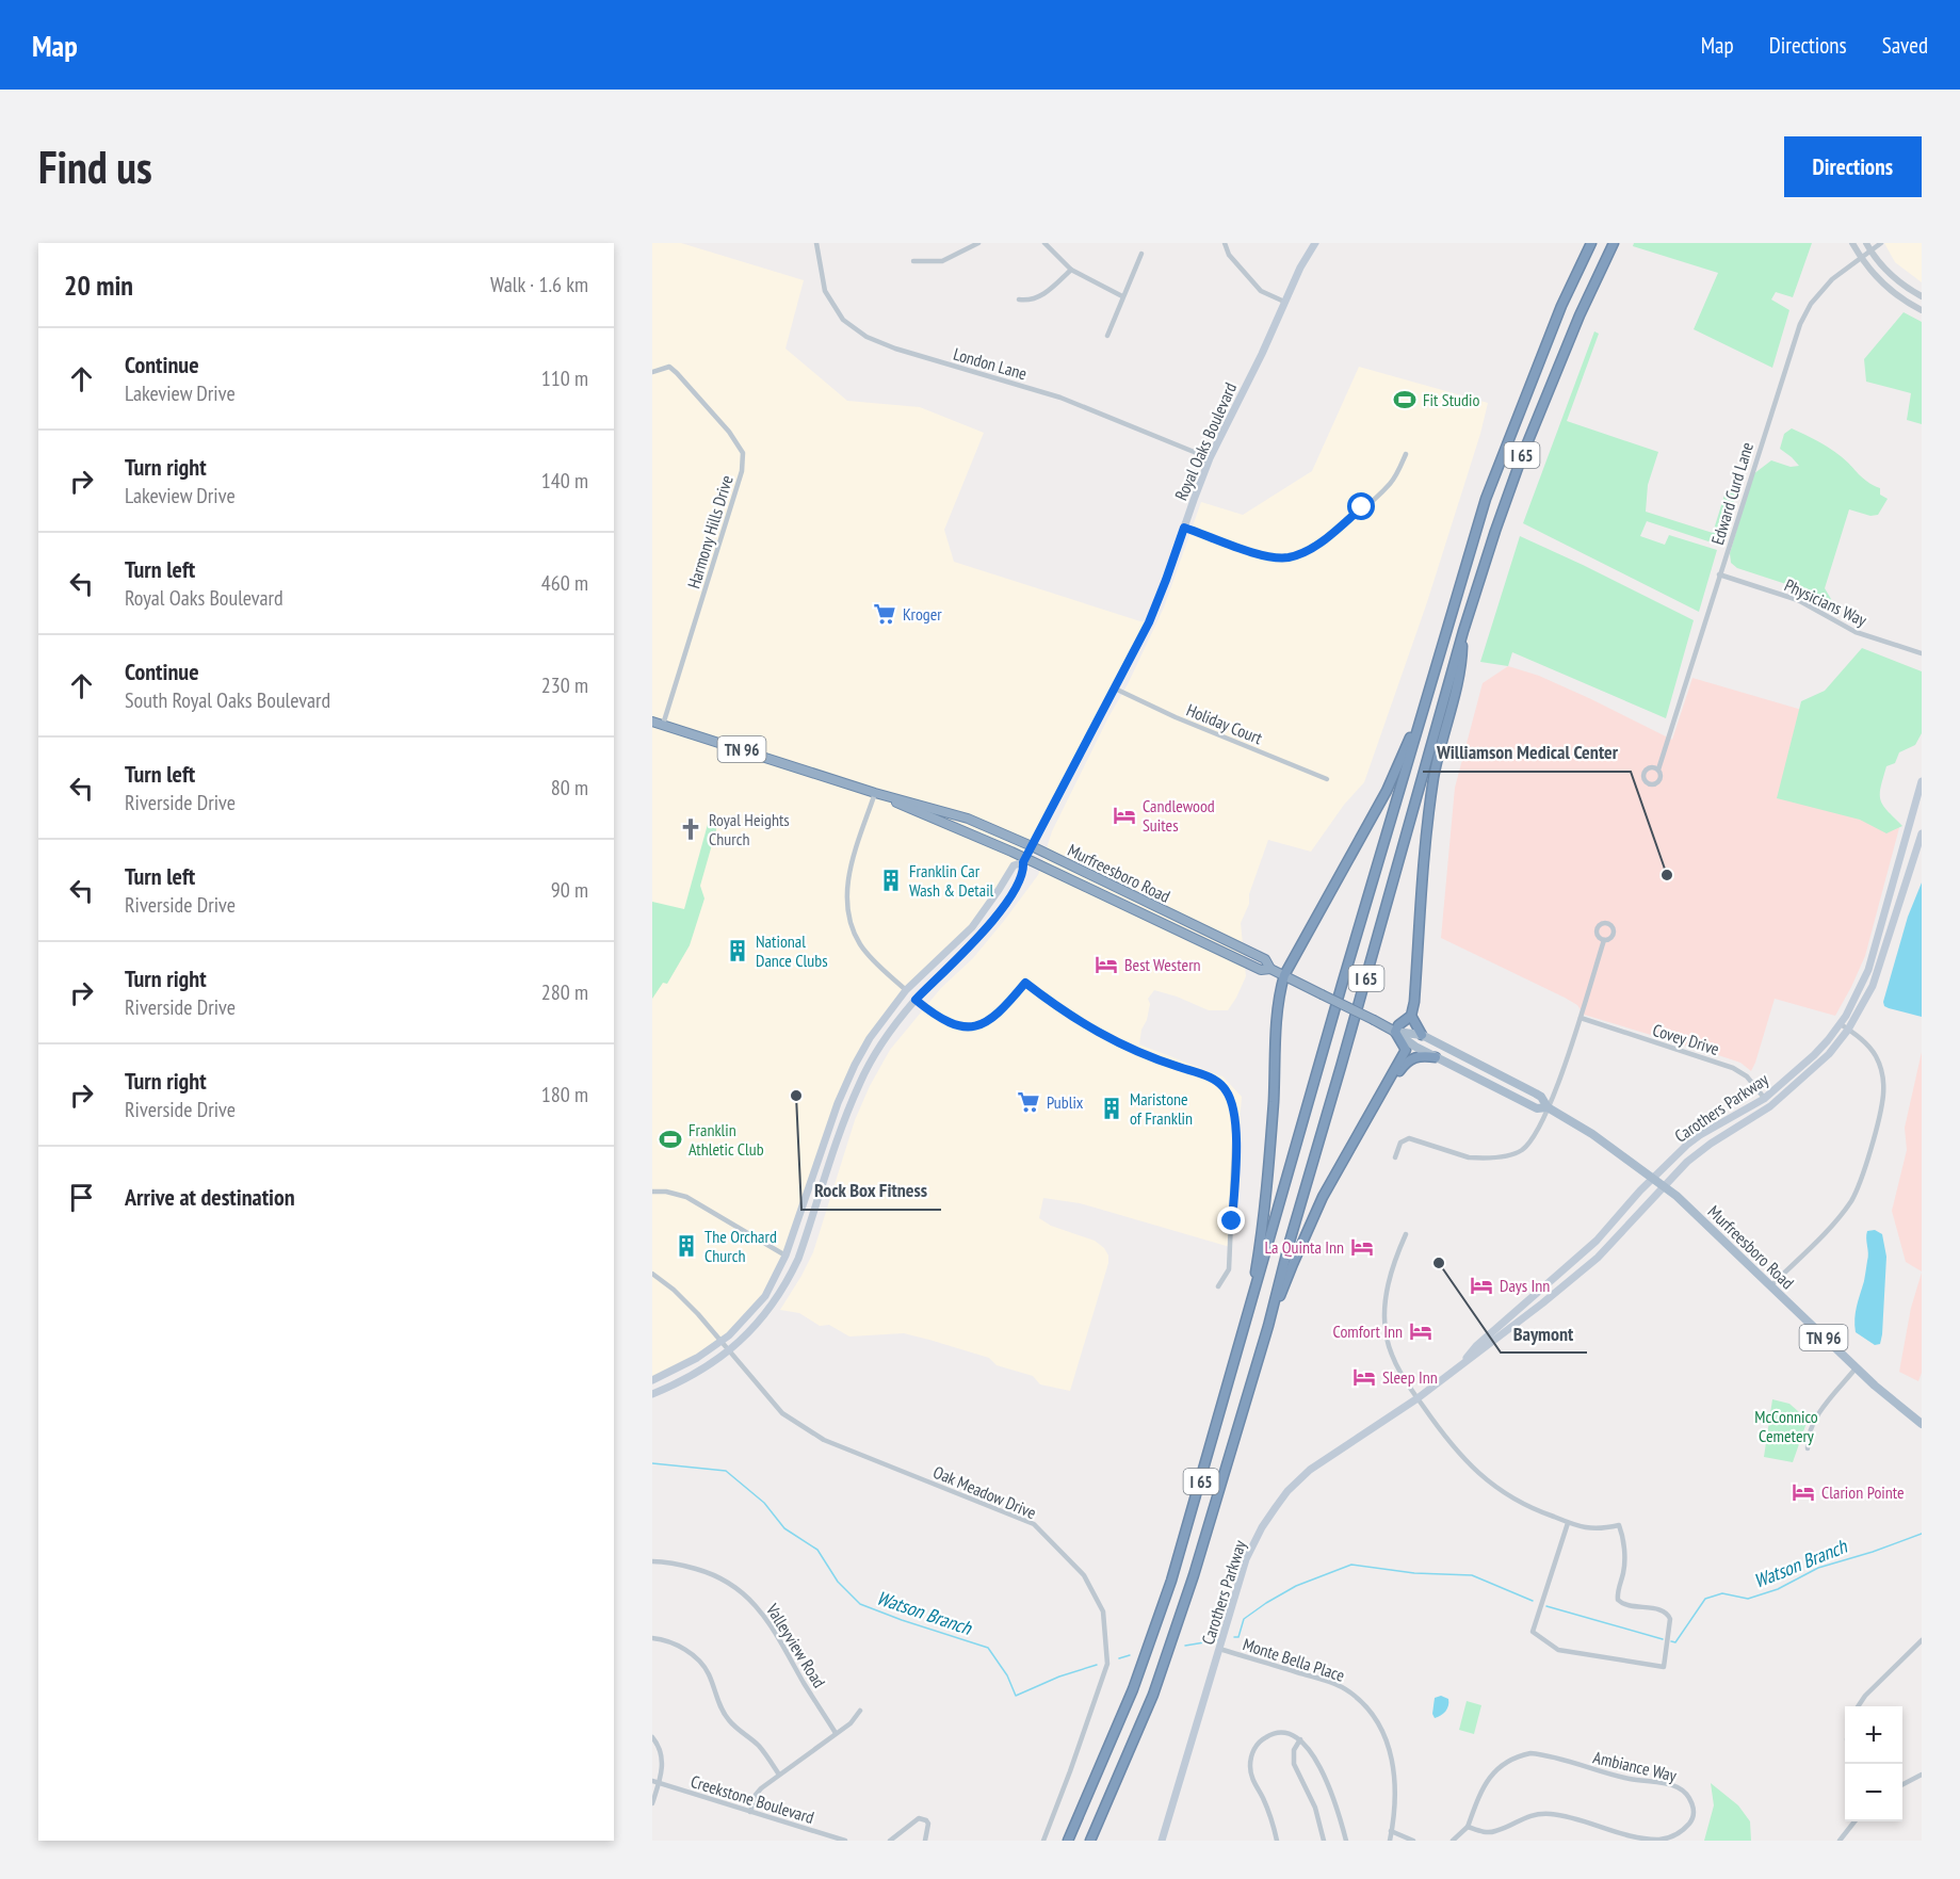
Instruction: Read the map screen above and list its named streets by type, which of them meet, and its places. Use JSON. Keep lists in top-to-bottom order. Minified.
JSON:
{"streets":{"highway":["I 65","TN 96","Murfreesboro Road"],"main road":["Royal Oaks Boulevard","Carothers Parkway"],"street":["London Lane","Edward Curd Lane","Harmony Hills Drive","Physicians Way","Holiday Court","Covey Drive","Oak Meadow Drive","Valleyview Road","Monte Bella Place","Ambiance Way","Creekstone Boulevard"]},"crossings":[["London Lane","Royal Oaks Boulevard"],["Royal Oaks Boulevard","Holiday Court"],["Royal Oaks Boulevard","Murfreesboro Road"],["Edward Curd Lane","Physicians Way"],["Harmony Hills Drive","Murfreesboro Road"],["Murfreesboro Road","Carothers Parkway"],["Covey Drive","Carothers Parkway"],["Carothers Parkway","Monte Bella Place"]],"water":["Watson Branch"],"parks":["McConnico Cemetery"],"places":{"sports":["Fit Studio","Franklin Athletic Club"],"supermarket":["Kroger","Publix"],"hotel":["Candlewood Suites","Best Western","La Quinta Inn","Days Inn","Comfort Inn","Sleep Inn","Clarion Pointe"],"church":["Royal Heights Church"],"other":["Williamson Medical Center","Rock Box Fitness","Baymont"],"building":["Franklin Car Wash & Detail","National Dance Clubs","Maristone of Franklin","The Orchard Church"]},"page":{"header":"Map","nav":["Map","Directions","Saved"],"buttons":"Directions","title":"Find us","heading":["20 min","Walk · 1.6 km"],"list":[["Continue","Lakeview Drive","110 m"],["Turn right","Lakeview Drive","140 m"],["Turn left","Royal Oaks Boulevard","460 m"],["Continue","South Royal Oaks Boulevard","230 m"],["Turn left","Riverside Drive","80 m"],["Turn left","Riverside Drive","90 m"],["Turn right","Riverside Drive","280 m"],["Turn right","Riverside Drive","180 m"],"Arrive at destination"],"map_buttons":["+","−"]}}
